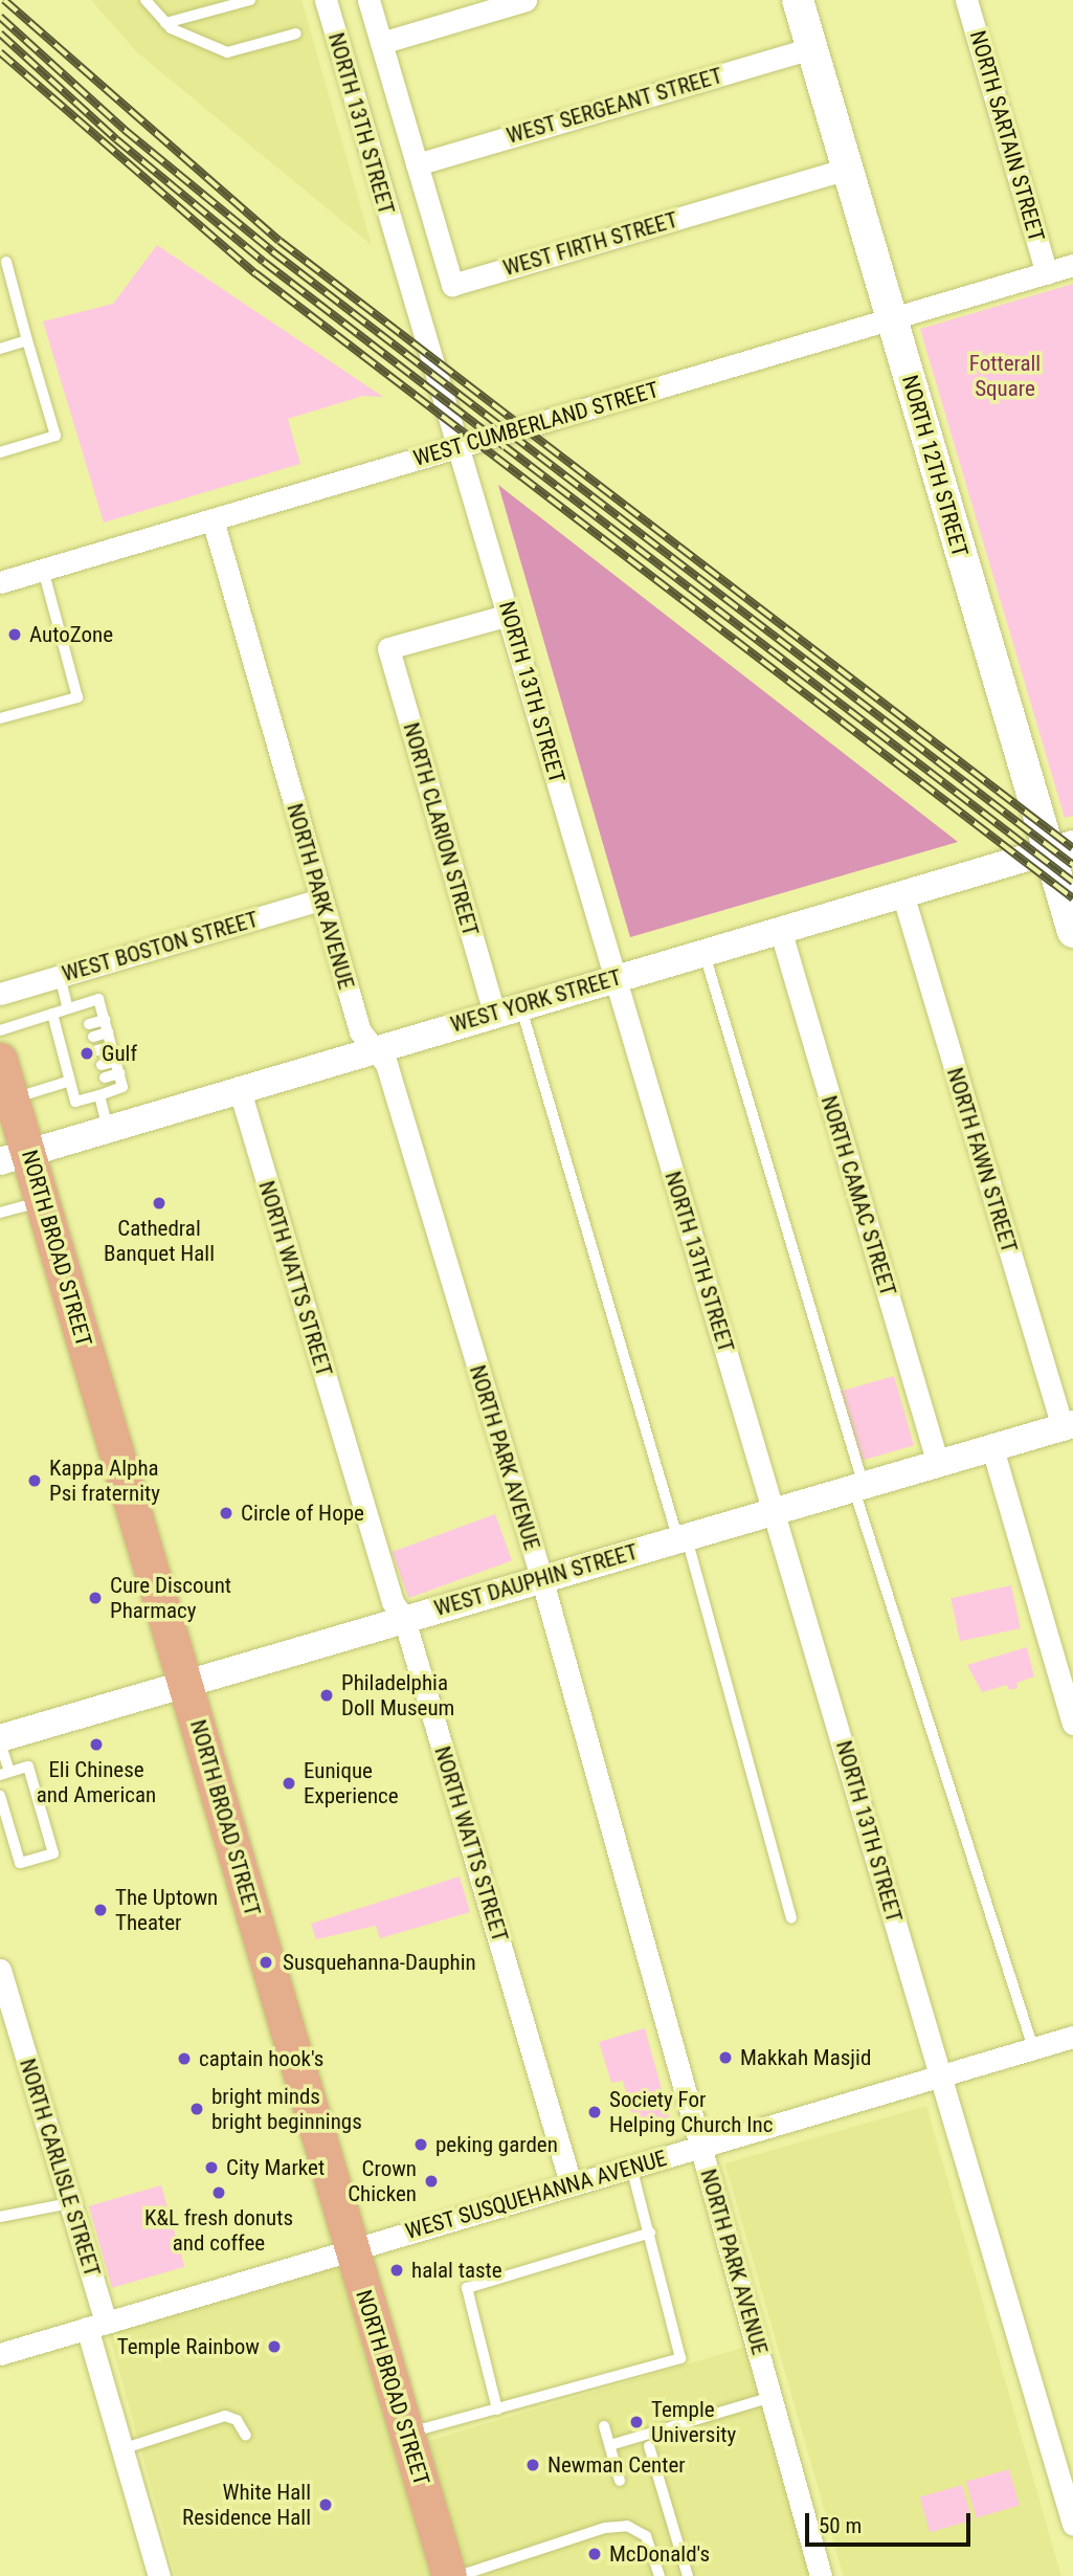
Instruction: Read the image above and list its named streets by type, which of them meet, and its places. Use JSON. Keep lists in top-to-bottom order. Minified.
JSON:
{"streets":{"main road":["NORTH 12TH STREET","NORTH BROAD STREET"],"street":["WEST SERGEANT STREET","NORTH 13TH STREET","NORTH SARTAIN STREET","WEST FIRTH STREET","WEST CUMBERLAND STREET","NORTH CLARION STREET","NORTH PARK AVENUE","WEST BOSTON STREET","WEST YORK STREET","NORTH FAWN STREET","NORTH CAMAC STREET","NORTH WATTS STREET","WEST DAUPHIN STREET","NORTH CARLISLE STREET","WEST SUSQUEHANNA AVENUE"]},"crossings":[["WEST SERGEANT STREET","NORTH 13TH STREET"],["WEST SERGEANT STREET","WEST FIRTH STREET"],["WEST SERGEANT STREET","NORTH 12TH STREET"],["NORTH 13TH STREET","WEST FIRTH STREET"],["NORTH 13TH STREET","WEST CUMBERLAND STREET"],["NORTH 13TH STREET","NORTH CLARION STREET"],["NORTH 13TH STREET","WEST YORK STREET"],["NORTH 13TH STREET","WEST DAUPHIN STREET"],["NORTH 13TH STREET","WEST SUSQUEHANNA AVENUE"],["NORTH SARTAIN STREET","WEST CUMBERLAND STREET"],["WEST FIRTH STREET","NORTH 12TH STREET"],["WEST CUMBERLAND STREET","NORTH 12TH STREET"],["WEST CUMBERLAND STREET","NORTH PARK AVENUE"],["NORTH 12TH STREET","WEST YORK STREET"],["NORTH CLARION STREET","WEST YORK STREET"],["NORTH PARK AVENUE","WEST BOSTON STREET"],["NORTH PARK AVENUE","WEST YORK STREET"],["NORTH PARK AVENUE","WEST DAUPHIN STREET"],["NORTH PARK AVENUE","WEST SUSQUEHANNA AVENUE"],["WEST YORK STREET","NORTH FAWN STREET"],["WEST YORK STREET","NORTH CAMAC STREET"],["WEST YORK STREET","NORTH BROAD STREET"],["WEST YORK STREET","NORTH WATTS STREET"],["NORTH FAWN STREET","WEST DAUPHIN STREET"],["NORTH CAMAC STREET","WEST DAUPHIN STREET"],["NORTH BROAD STREET","WEST DAUPHIN STREET"],["NORTH BROAD STREET","WEST SUSQUEHANNA AVENUE"],["NORTH WATTS STREET","WEST DAUPHIN STREET"],["NORTH WATTS STREET","WEST SUSQUEHANNA AVENUE"],["NORTH CARLISLE STREET","WEST SUSQUEHANNA AVENUE"]],"parks":["Fotterall Square"],"places":["AutoZone","Gulf","Cathedral Banquet Hall","Kappa Alpha Psi fraternity","Circle of Hope","Cure Discount Pharmacy","Philadelphia Doll Museum","Eli Chinese and American","Eunique Experience","The Uptown Theater","Susquehanna-Dauphin","Makkah Masjid","captain hook's","bright minds bright beginnings","Society For Helping Church Inc","peking garden","City Market","Crown Chicken","K&L fresh donuts and coffee","halal taste","Temple Rainbow","Temple University","Newman Center","White Hall Residence Hall","McDonald's"],"scale_bar":"50 m"}
